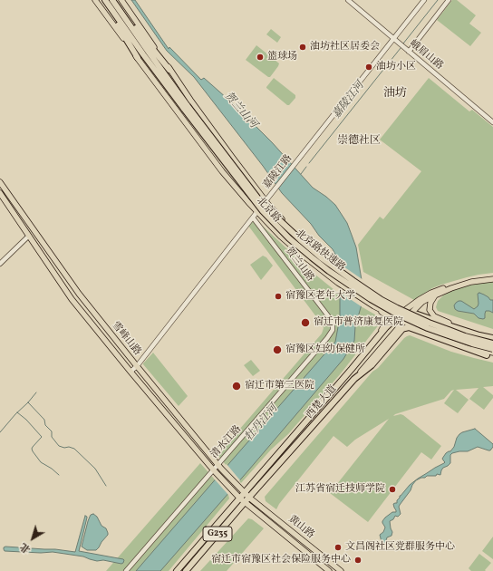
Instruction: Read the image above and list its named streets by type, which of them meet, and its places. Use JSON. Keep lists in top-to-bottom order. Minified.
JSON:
{"streets":{"highway":["北京路快速路","西楚大道","G235"],"main road":["北京路","雪峰山路","黄山路"],"street":["峨眉山路","嘉陵江路","贺兰山路","清水江路"]},"crossings":[["峨眉山路","嘉陵江路"],["嘉陵江路","北京路"],["嘉陵江路","贺兰山路"],["嘉陵江路","雪峰山路"],["北京路","西楚大道"],["贺兰山路","清水江路"],["雪峰山路","西楚大道"],["雪峰山路","清水江路"],["雪峰山路","黄山路"],["雪峰山路","G235"],["西楚大道","黄山路"],["西楚大道","G235"],["黄山路","G235"]],"districts":["油坊","崇德社区"],"water":["嘉陵江河","贺兰山河","牡丹江河"],"places":["油坊社区居委会","篮球场","油坊小区","宿豫区老年大学","宿迁市普济康复医院","宿豫区妇幼保健所","宿迁市第三医院","江苏省宿迁技师学院","文昌阁社区党群服务中心","宿迁市宿豫区社会保险服务中心"],"north":"bottom left"}
